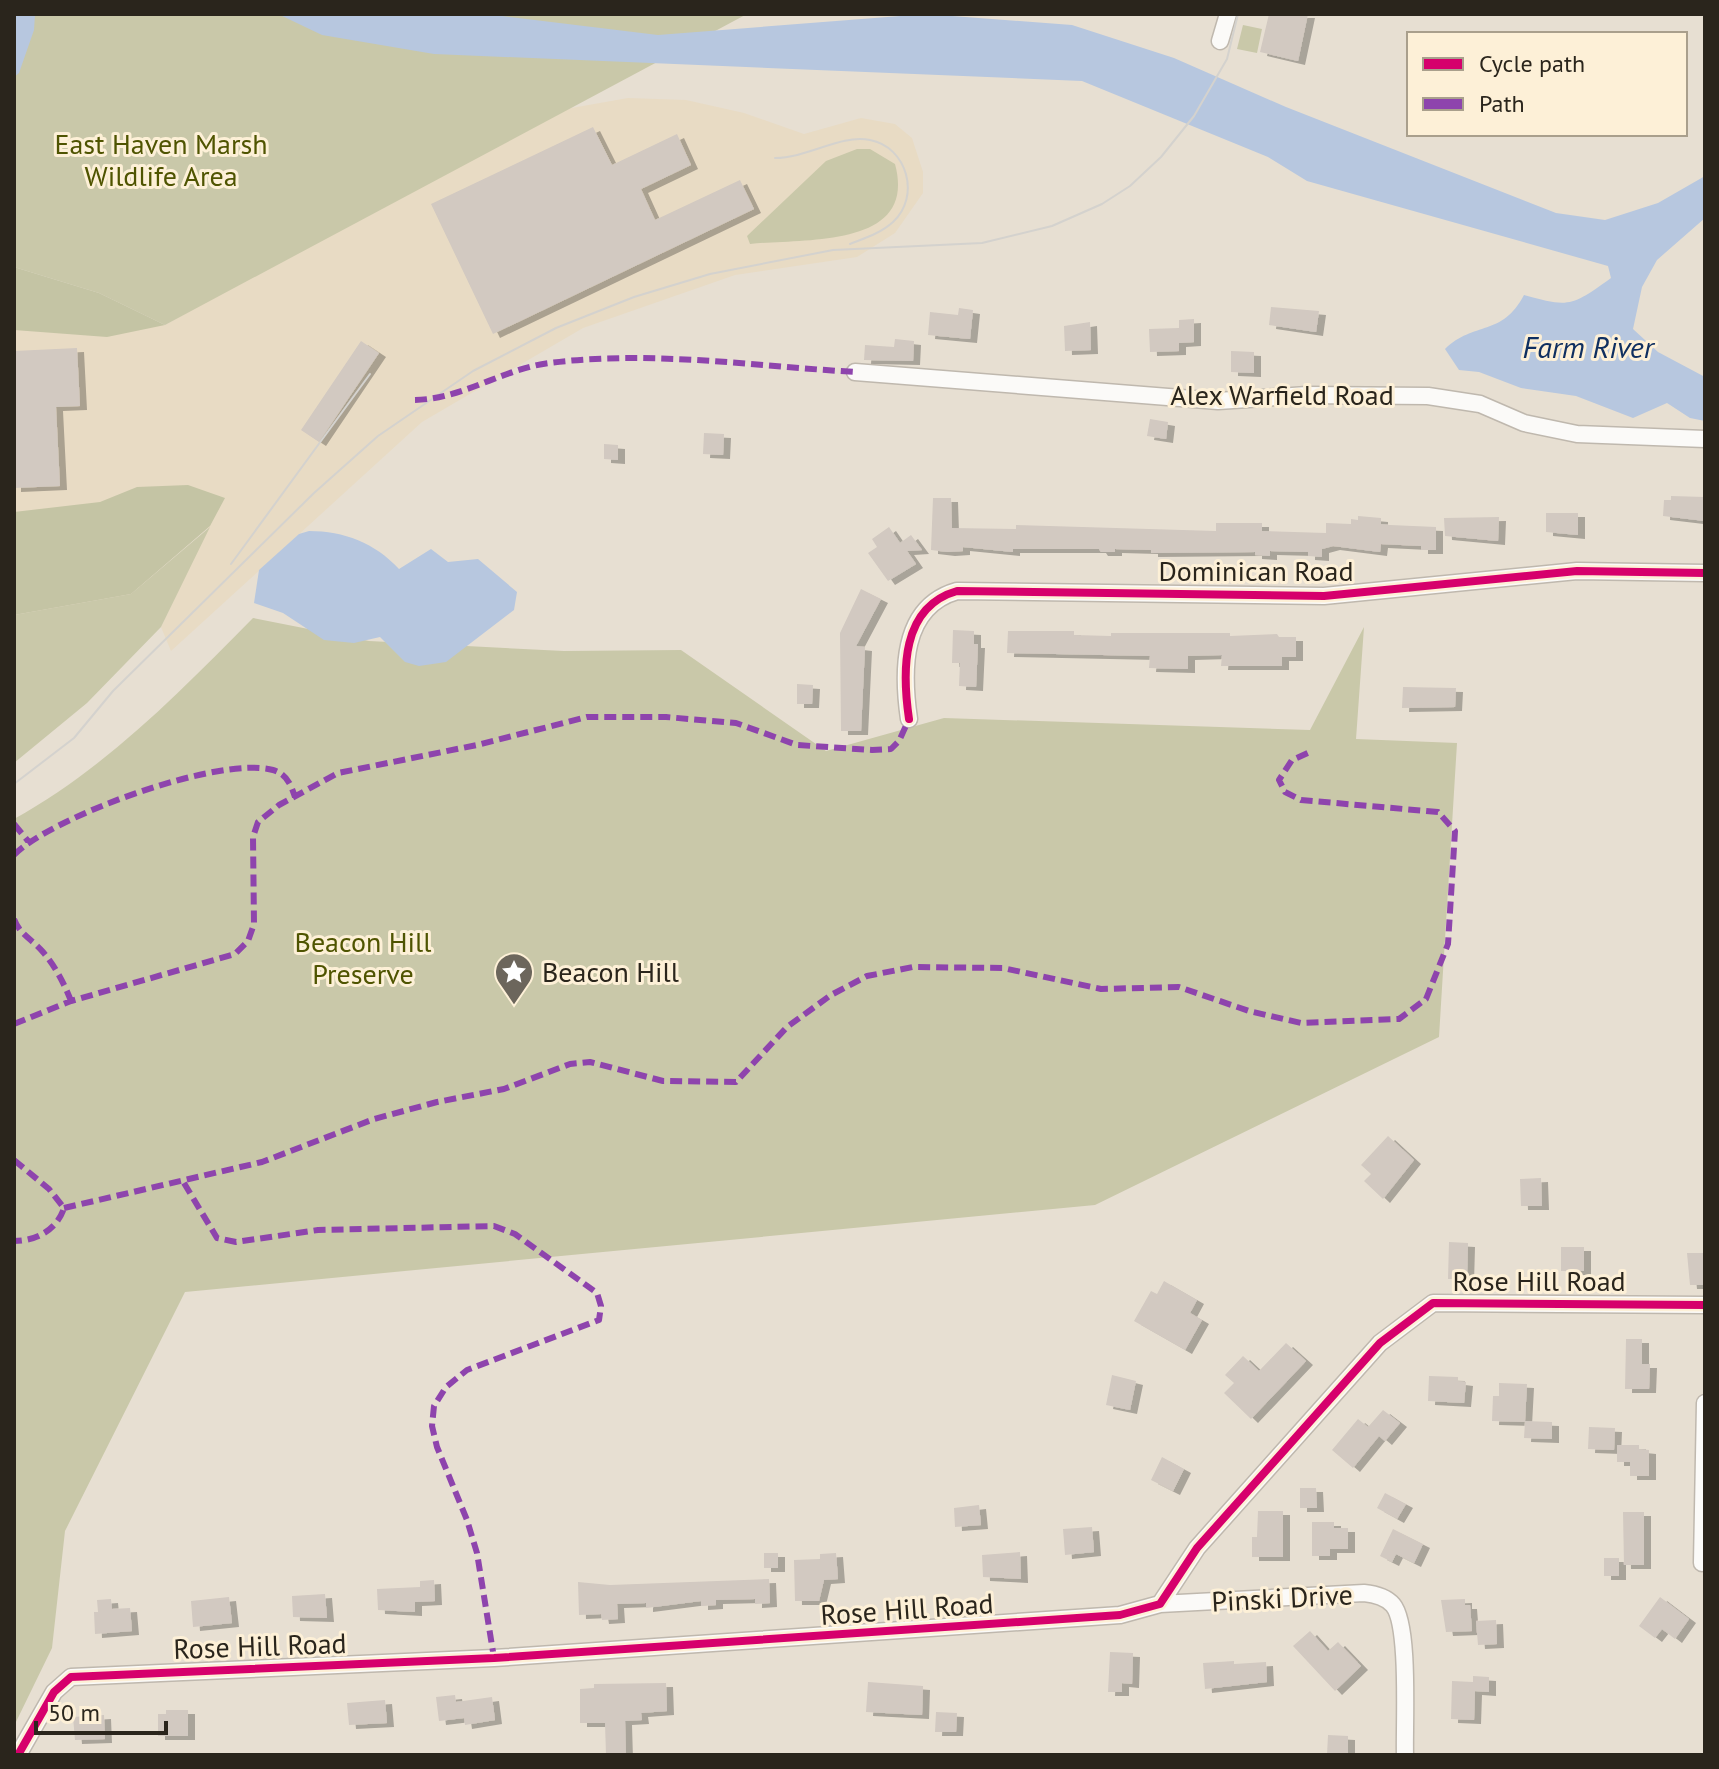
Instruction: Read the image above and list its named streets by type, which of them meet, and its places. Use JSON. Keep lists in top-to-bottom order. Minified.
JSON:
{"streets":{"street":["Alex Warfield Road","Dominican Road","Rose Hill Road","Pinski Drive"]},"crossings":[["Rose Hill Road","Pinski Drive"]],"water":["Farm River"],"parks":["East Haven Marsh Wildlife Area","Beacon Hill Preserve"],"places":{"place":["Beacon Hill"]},"legend":["Cycle path","Path"],"scale_bar":"50 m"}
